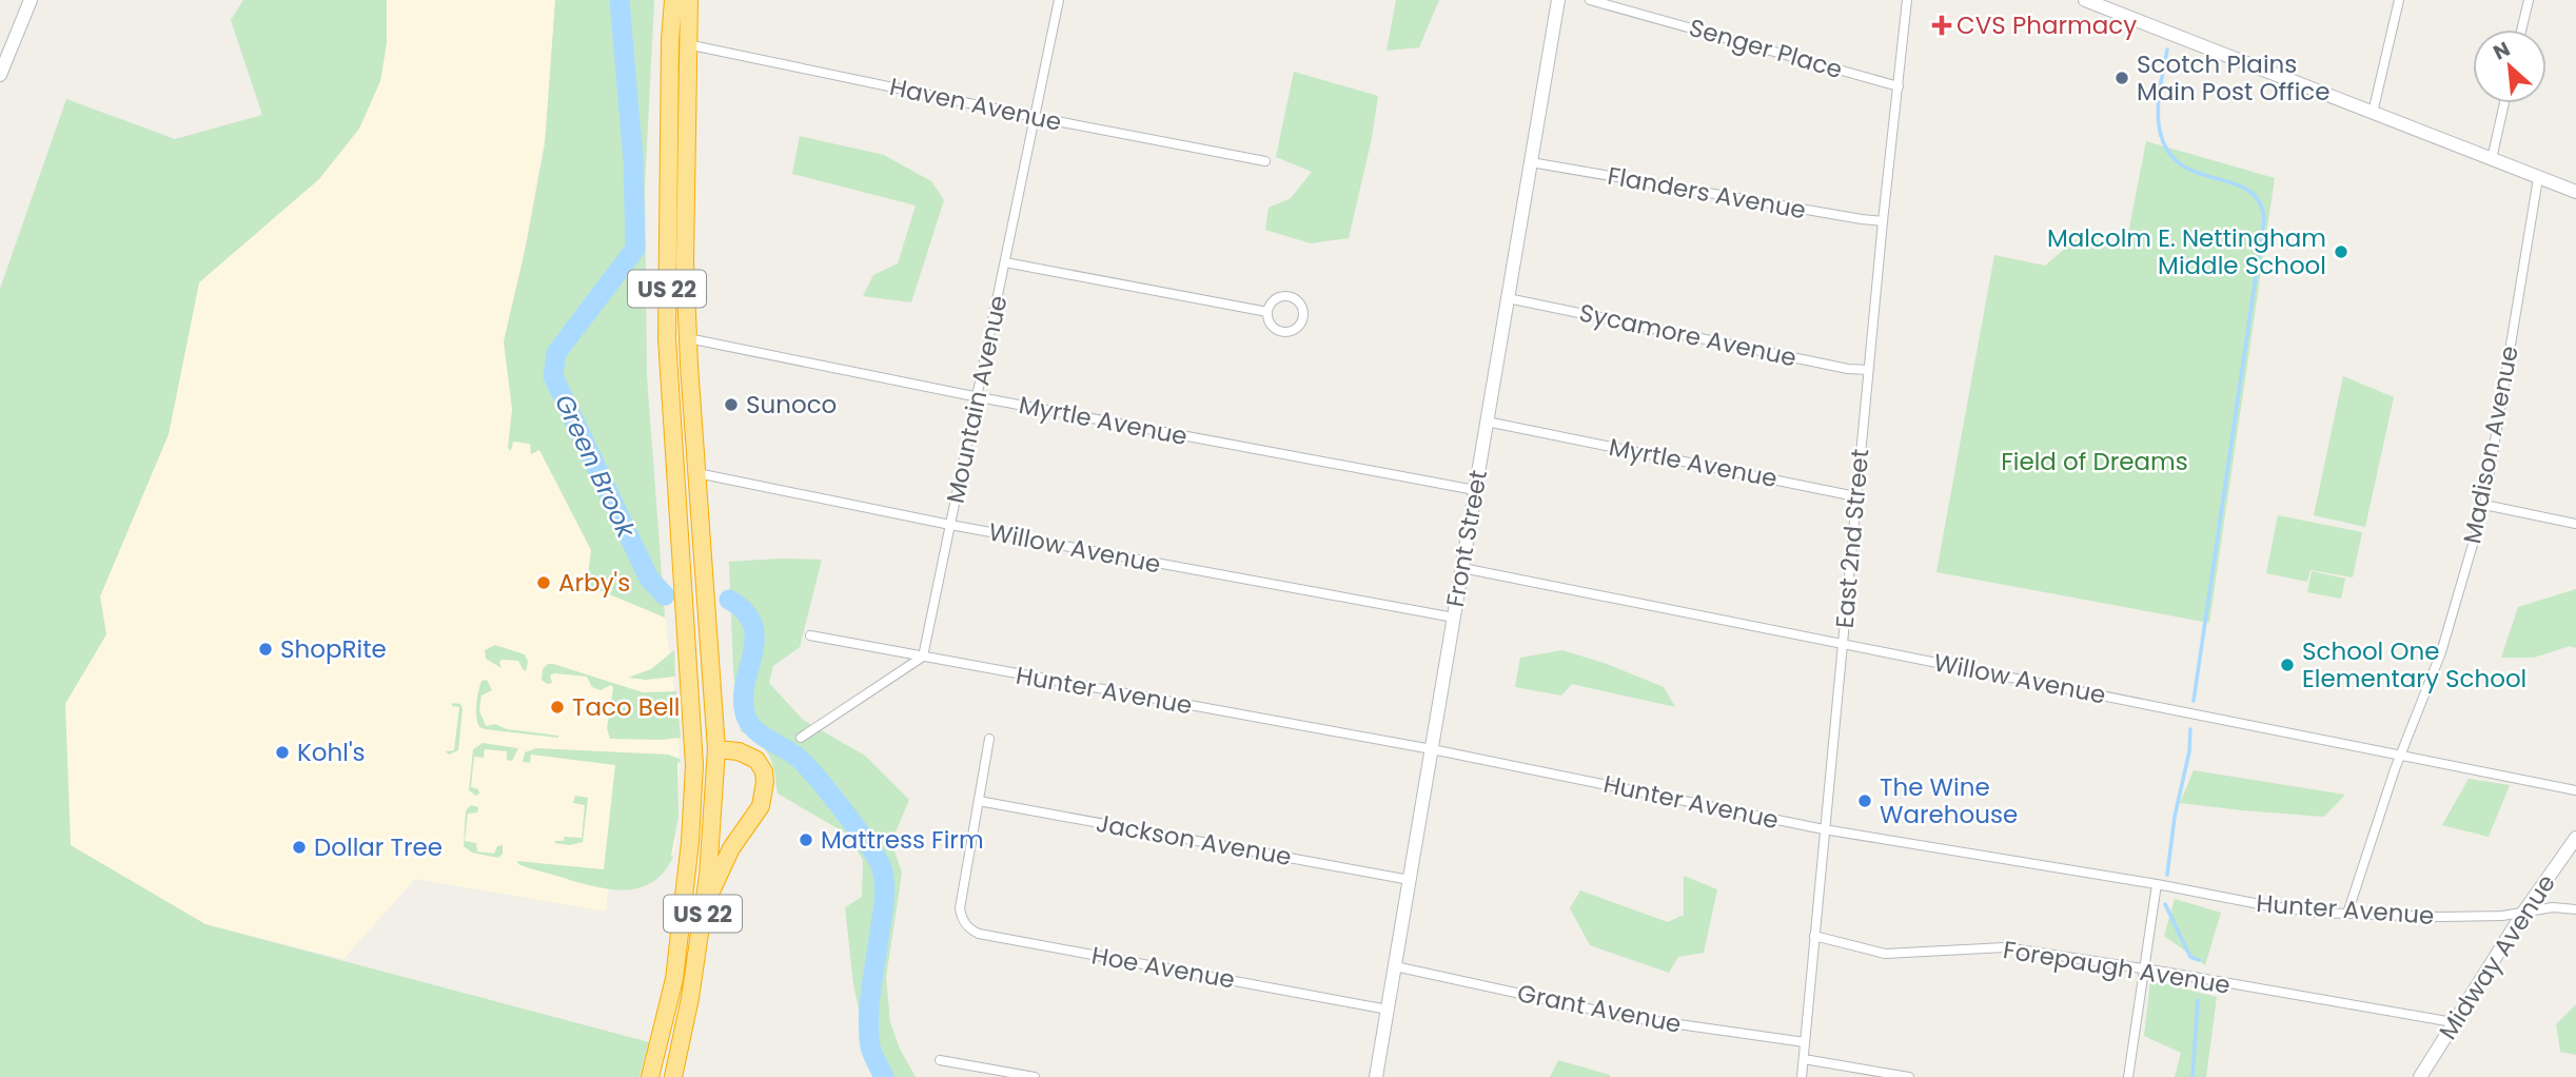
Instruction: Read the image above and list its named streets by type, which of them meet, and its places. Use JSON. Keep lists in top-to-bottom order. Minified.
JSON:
{"streets":{"highway":["US 22"],"street":["Senger Place","Haven Avenue","Flanders Avenue","Sycamore Avenue","Mountain Avenue","Myrtle Avenue","Madison Avenue","Front Street","East 2nd Street","Willow Avenue","Hunter Avenue","Jackson Avenue","Midway Avenue","Hoe Avenue","Forepaugh Avenue","Grant Avenue"]},"crossings":[["Senger Place","East 2nd Street"],["Haven Avenue","US 22"],["Haven Avenue","Mountain Avenue"],["Flanders Avenue","Front Street"],["Flanders Avenue","East 2nd Street"],["US 22","Myrtle Avenue"],["US 22","Willow Avenue"],["Sycamore Avenue","Front Street"],["Sycamore Avenue","East 2nd Street"],["Mountain Avenue","Myrtle Avenue"],["Mountain Avenue","Willow Avenue"],["Mountain Avenue","Hunter Avenue"],["Myrtle Avenue","Front Street"],["Myrtle Avenue","East 2nd Street"],["Madison Avenue","Willow Avenue"],["Madison Avenue","Hunter Avenue"],["Front Street","Willow Avenue"],["Front Street","Hunter Avenue"],["Front Street","Jackson Avenue"],["Front Street","Hoe Avenue"],["Front Street","Grant Avenue"],["East 2nd Street","Willow Avenue"],["East 2nd Street","Hunter Avenue"],["East 2nd Street","Forepaugh Avenue"],["East 2nd Street","Grant Avenue"],["Hunter Avenue","Midway Avenue"],["Jackson Avenue","Hoe Avenue"],["Midway Avenue","Forepaugh Avenue"]],"water":["Green Brook"],"parks":["Field of Dreams"],"places":{"health":["CVS Pharmacy"],"other":["Scotch Plains Main Post Office","Malcolm E. Nettingham Middle School","Sunoco","Arby's","ShopRite","School One Elementary School","Taco Bell","Kohl's","The Wine Warehouse","Mattress Firm","Dollar Tree"]},"north":"top left"}
